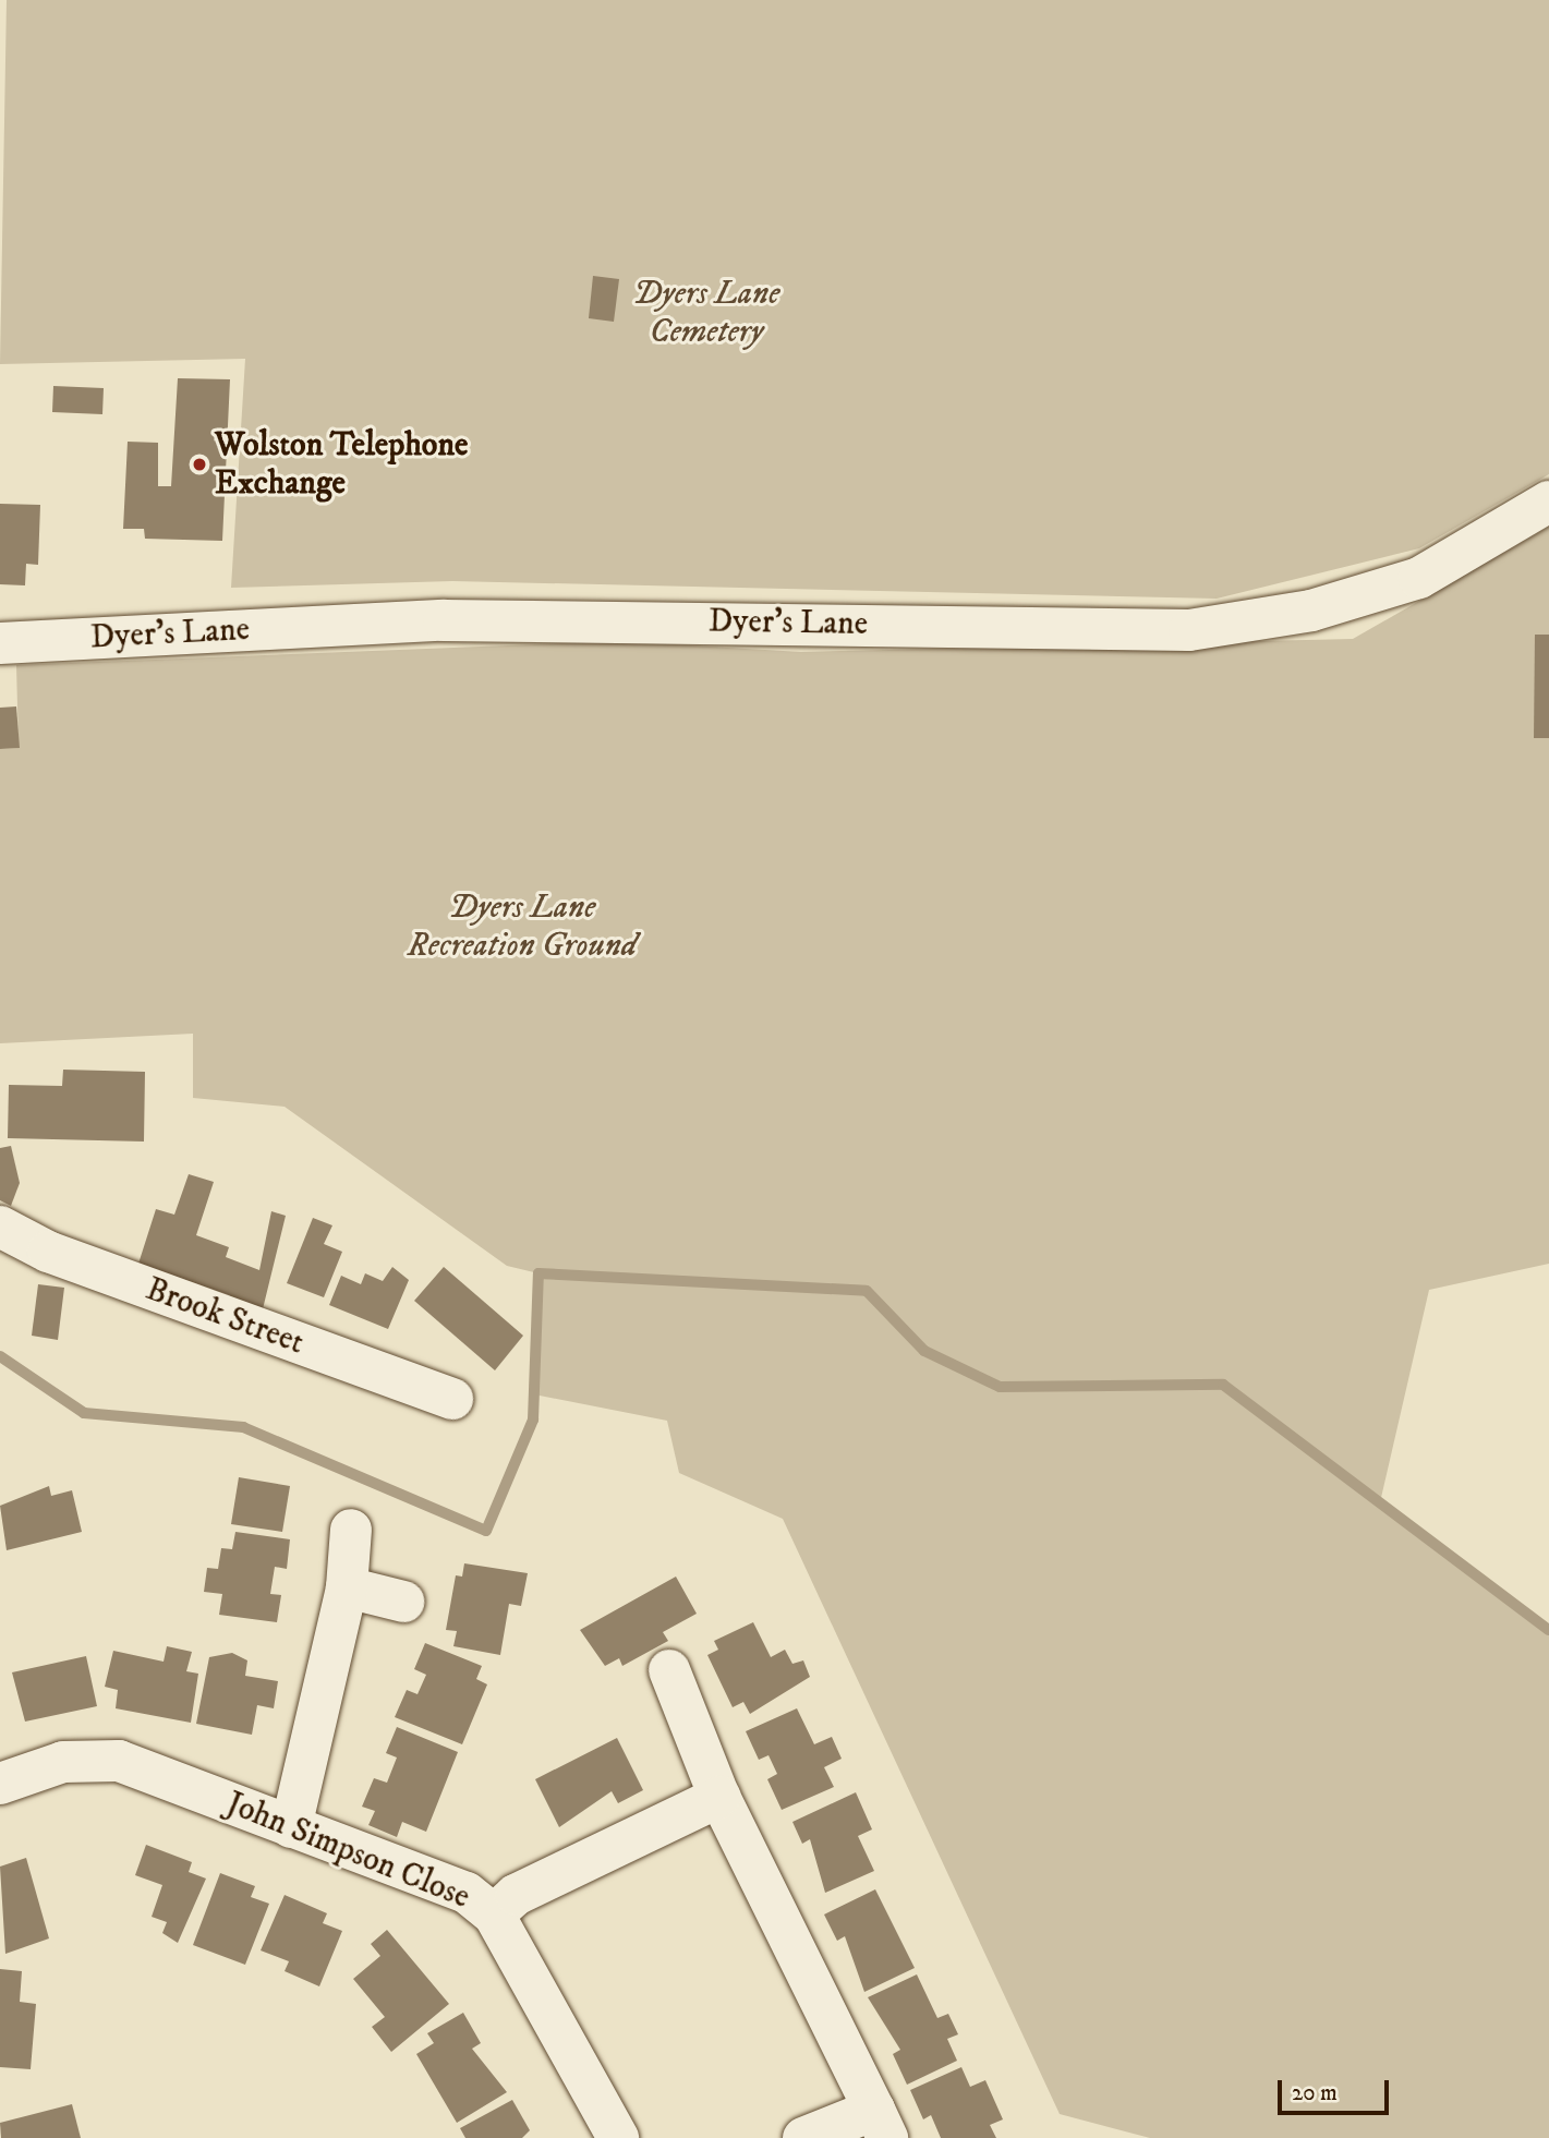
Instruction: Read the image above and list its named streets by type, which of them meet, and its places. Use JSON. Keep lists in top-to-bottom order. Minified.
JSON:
{"streets":{"street":["Dyer's Lane","Brook Street","John Simpson Close"]},"parks":["Dyers Lane Cemetery","Dyers Lane Recreation Ground"],"places":["Wolston Telephone Exchange"],"scale_bar":"20 m"}
